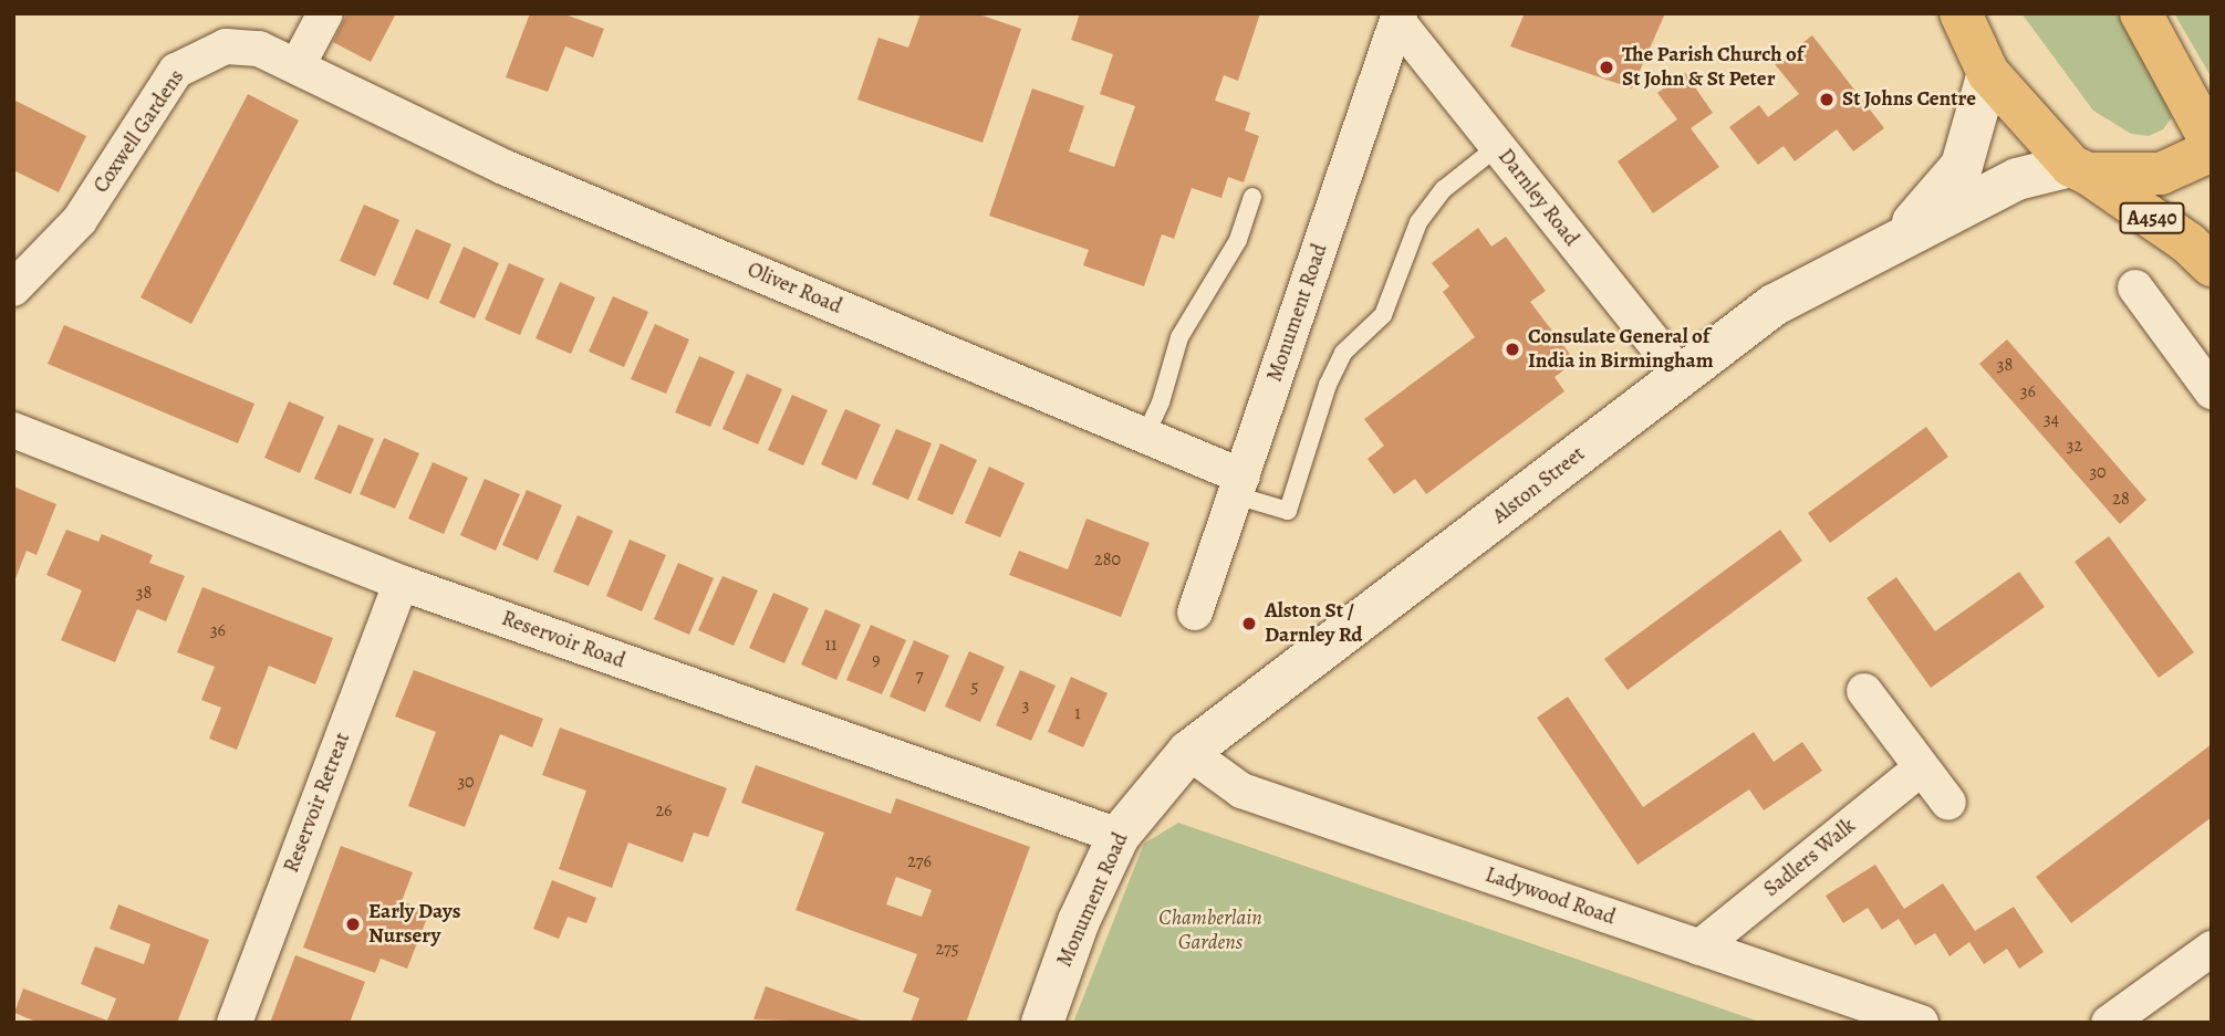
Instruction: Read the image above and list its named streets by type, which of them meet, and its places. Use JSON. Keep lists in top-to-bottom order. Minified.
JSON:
{"streets":{"highway":["A4540"],"main road":["Monument Road","Alston Street"],"street":["Coxwell Gardens","Darnley Road","Oliver Road","Reservoir Road","Reservoir Retreat","Sadlers Walk","Ladywood Road"]},"crossings":[["Coxwell Gardens","Oliver Road"],["Darnley Road","Monument Road"],["Darnley Road","Alston Street"],["A4540","Alston Street"],["Oliver Road","Monument Road"],["Monument Road","Alston Street"],["Monument Road","Reservoir Road"],["Monument Road","Ladywood Road"],["Alston Street","Ladywood Road"],["Reservoir Road","Reservoir Retreat"],["Sadlers Walk","Ladywood Road"]],"parks":["Chamberlain Gardens"],"places":["The Parish Church of St John & St Peter","St Johns Centre","Consulate General of India in Birmingham","Alston St / Darnley Rd","Early Days Nursery"],"house_numbers":["38","36","34","32","30","28","280","38","36","11","9","7","5","3","1","30","26","276","275"]}
